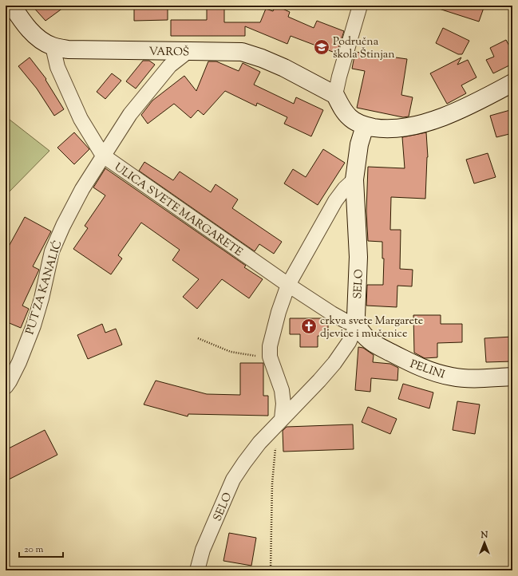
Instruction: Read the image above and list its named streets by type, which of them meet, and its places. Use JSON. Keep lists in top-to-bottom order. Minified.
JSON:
{"streets":{"main road":["VAROŠ","SELO","PELINI"],"street":["ULICA SVETE MARGARETE","PUT ZA KANALIĆ"]},"crossings":[["VAROŠ","ULICA SVETE MARGARETE"],["VAROŠ","PUT ZA KANALIĆ"],["ULICA SVETE MARGARETE","SELO"],["ULICA SVETE MARGARETE","PUT ZA KANALIĆ"],["ULICA SVETE MARGARETE","PELINI"],["SELO","PELINI"]],"places":{"school or university":["Područna škola Štinjan"],"church":["crkva svete Margarete djevice i mučenice"]},"scale_bar":"20 m","north":"top"}
